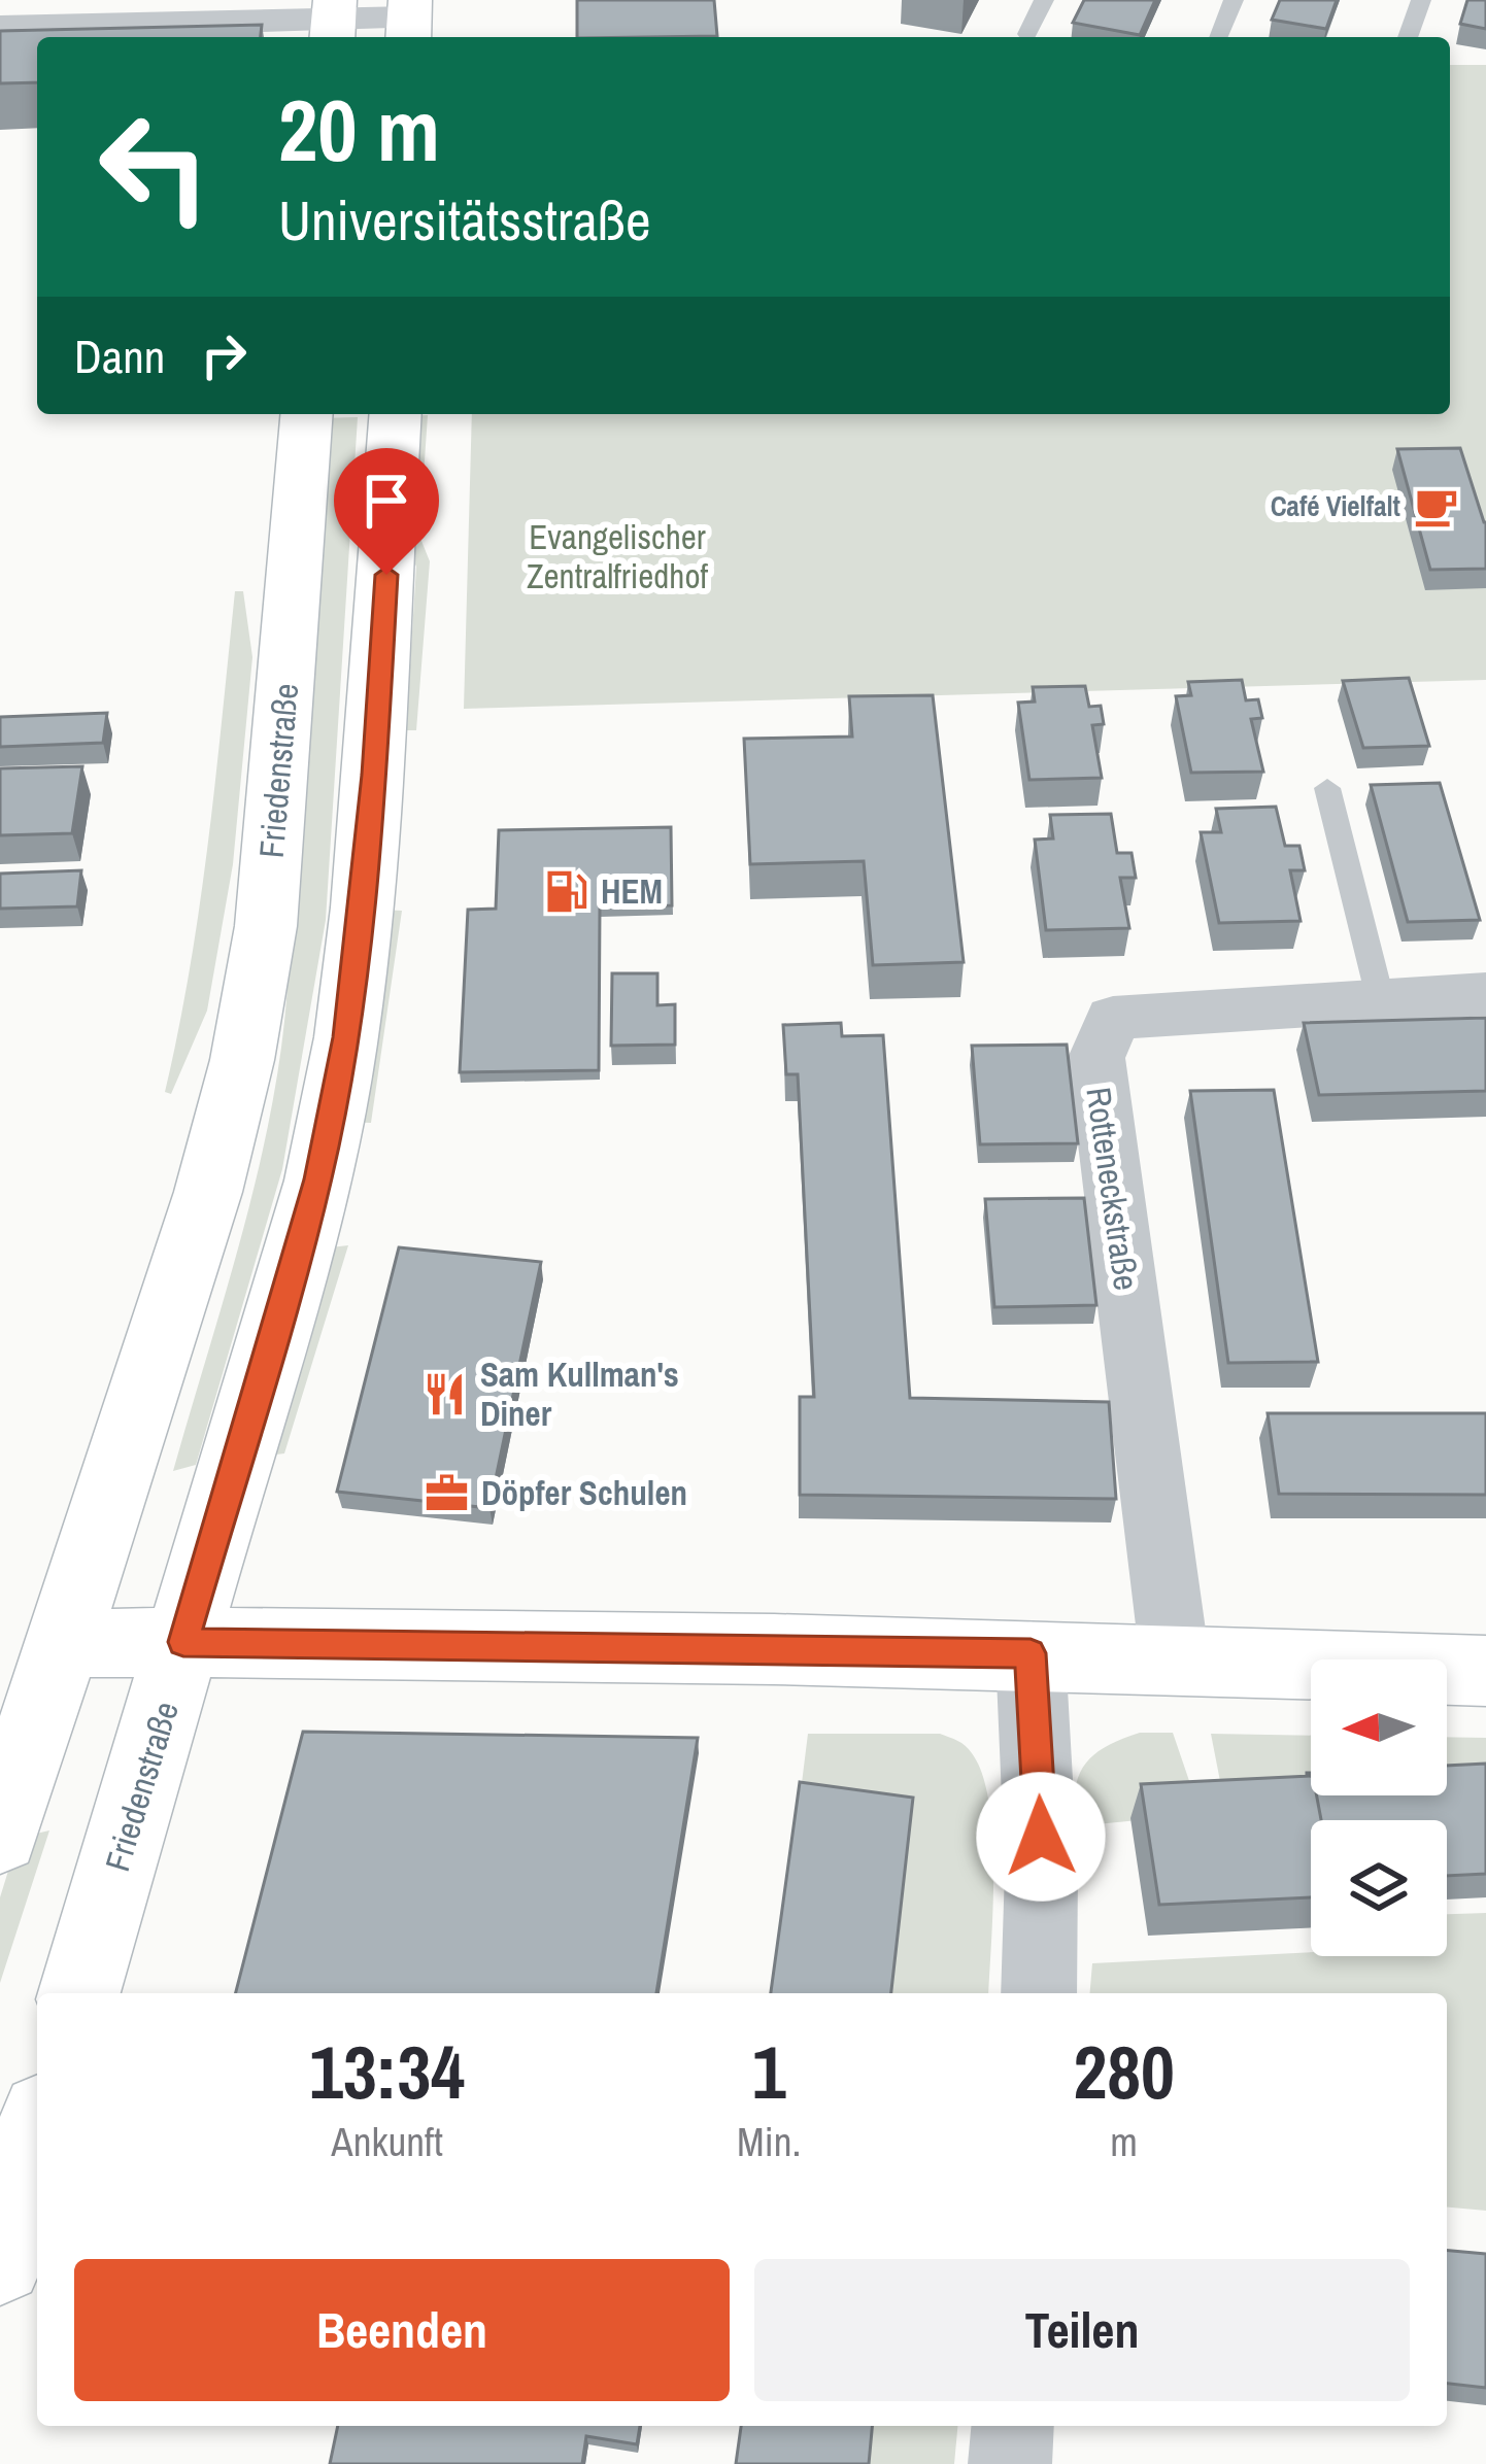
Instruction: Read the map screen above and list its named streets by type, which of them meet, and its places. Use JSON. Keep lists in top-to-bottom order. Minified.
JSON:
{"streets":{"main road":["Friedenstraße"],"street":["Rotteneckstraße"]},"parks":["Evangelischer Zentralfriedhof"],"places":{"cafe":["Café Vielfalt"],"fuel station":["HEM"],"restaurant":["Sam Kullman's Diner"],"office":["Döpfer Schulen"]},"north":"left","page":{"turn":["20 m","Universitätsstraße"],"then":"Dann","eta":["13:34","Ankunft","1","Min.","280","m"],"buttons":["Beenden","Teilen"]}}
